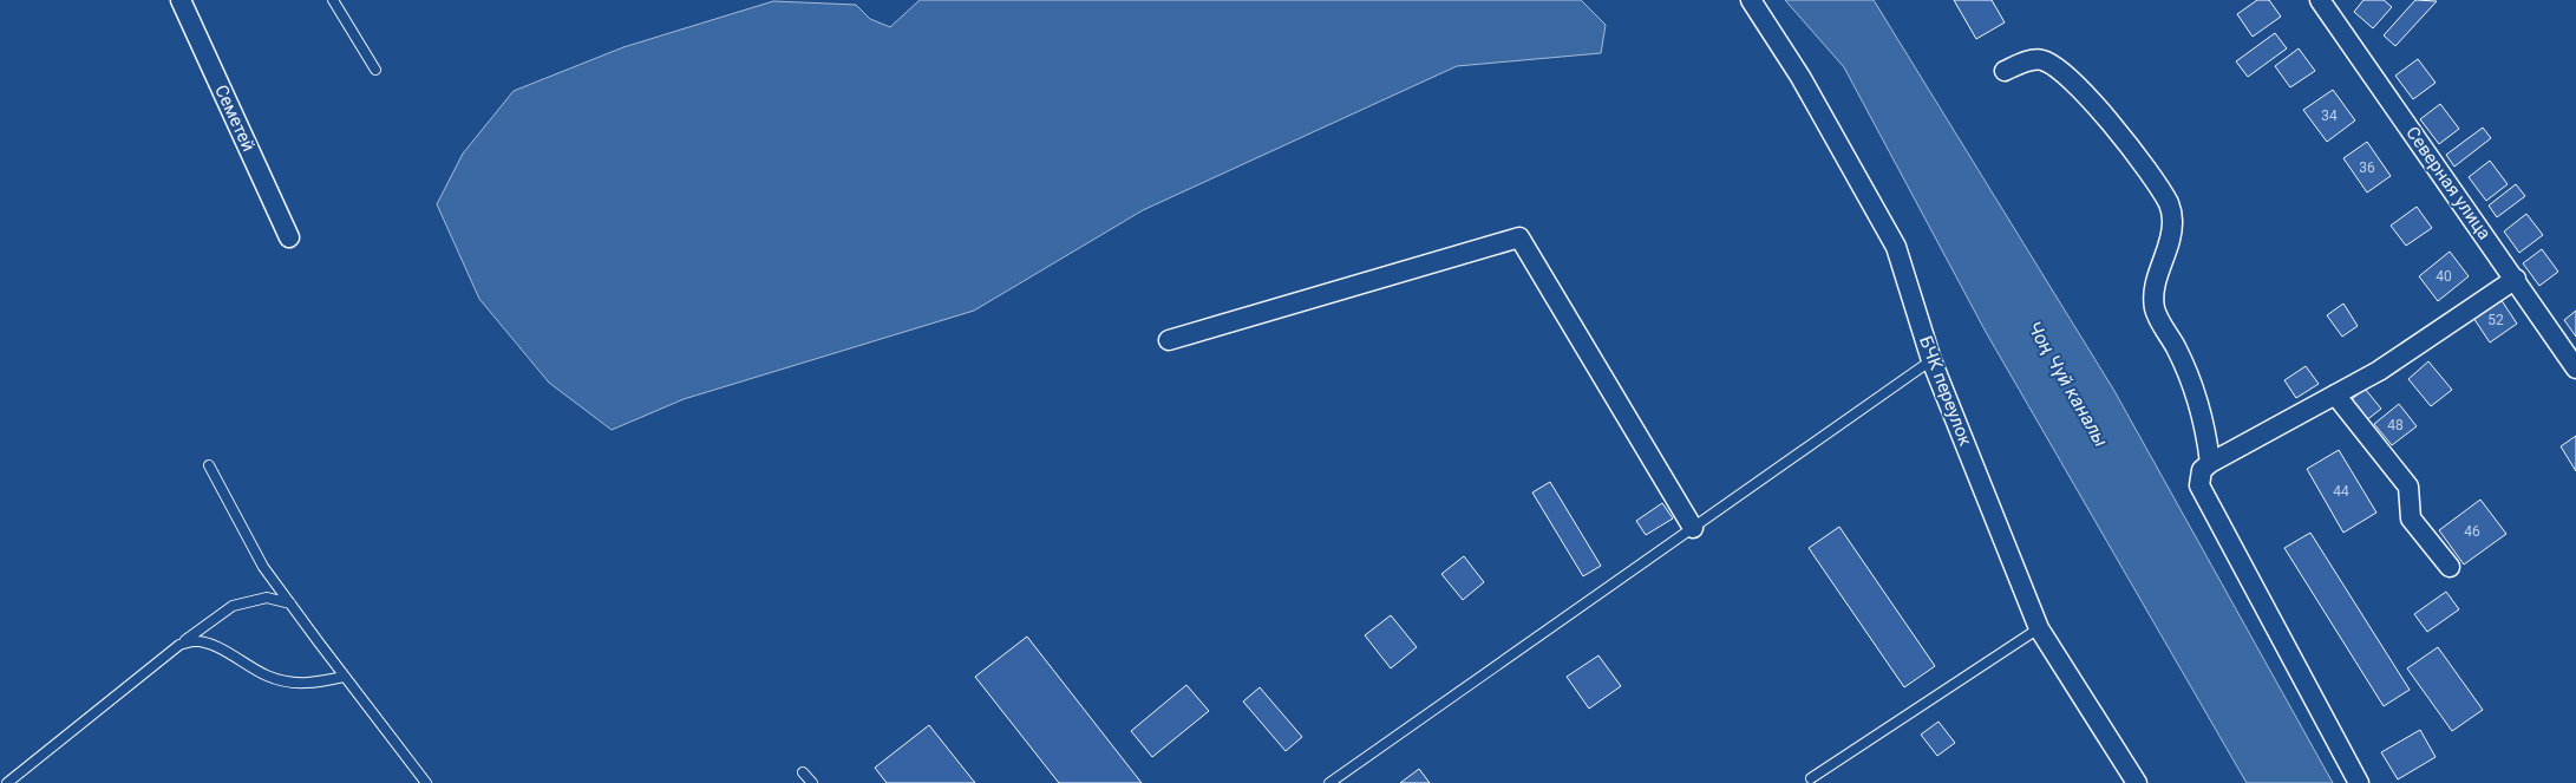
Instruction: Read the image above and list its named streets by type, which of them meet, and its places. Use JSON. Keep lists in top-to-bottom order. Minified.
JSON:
{"streets":{"street":["Семетей","Северная улица","БЧК переулок"]},"water":["Чоң Чүй каналы"],"house_numbers":["34","36","40","52","48","44","46"]}
